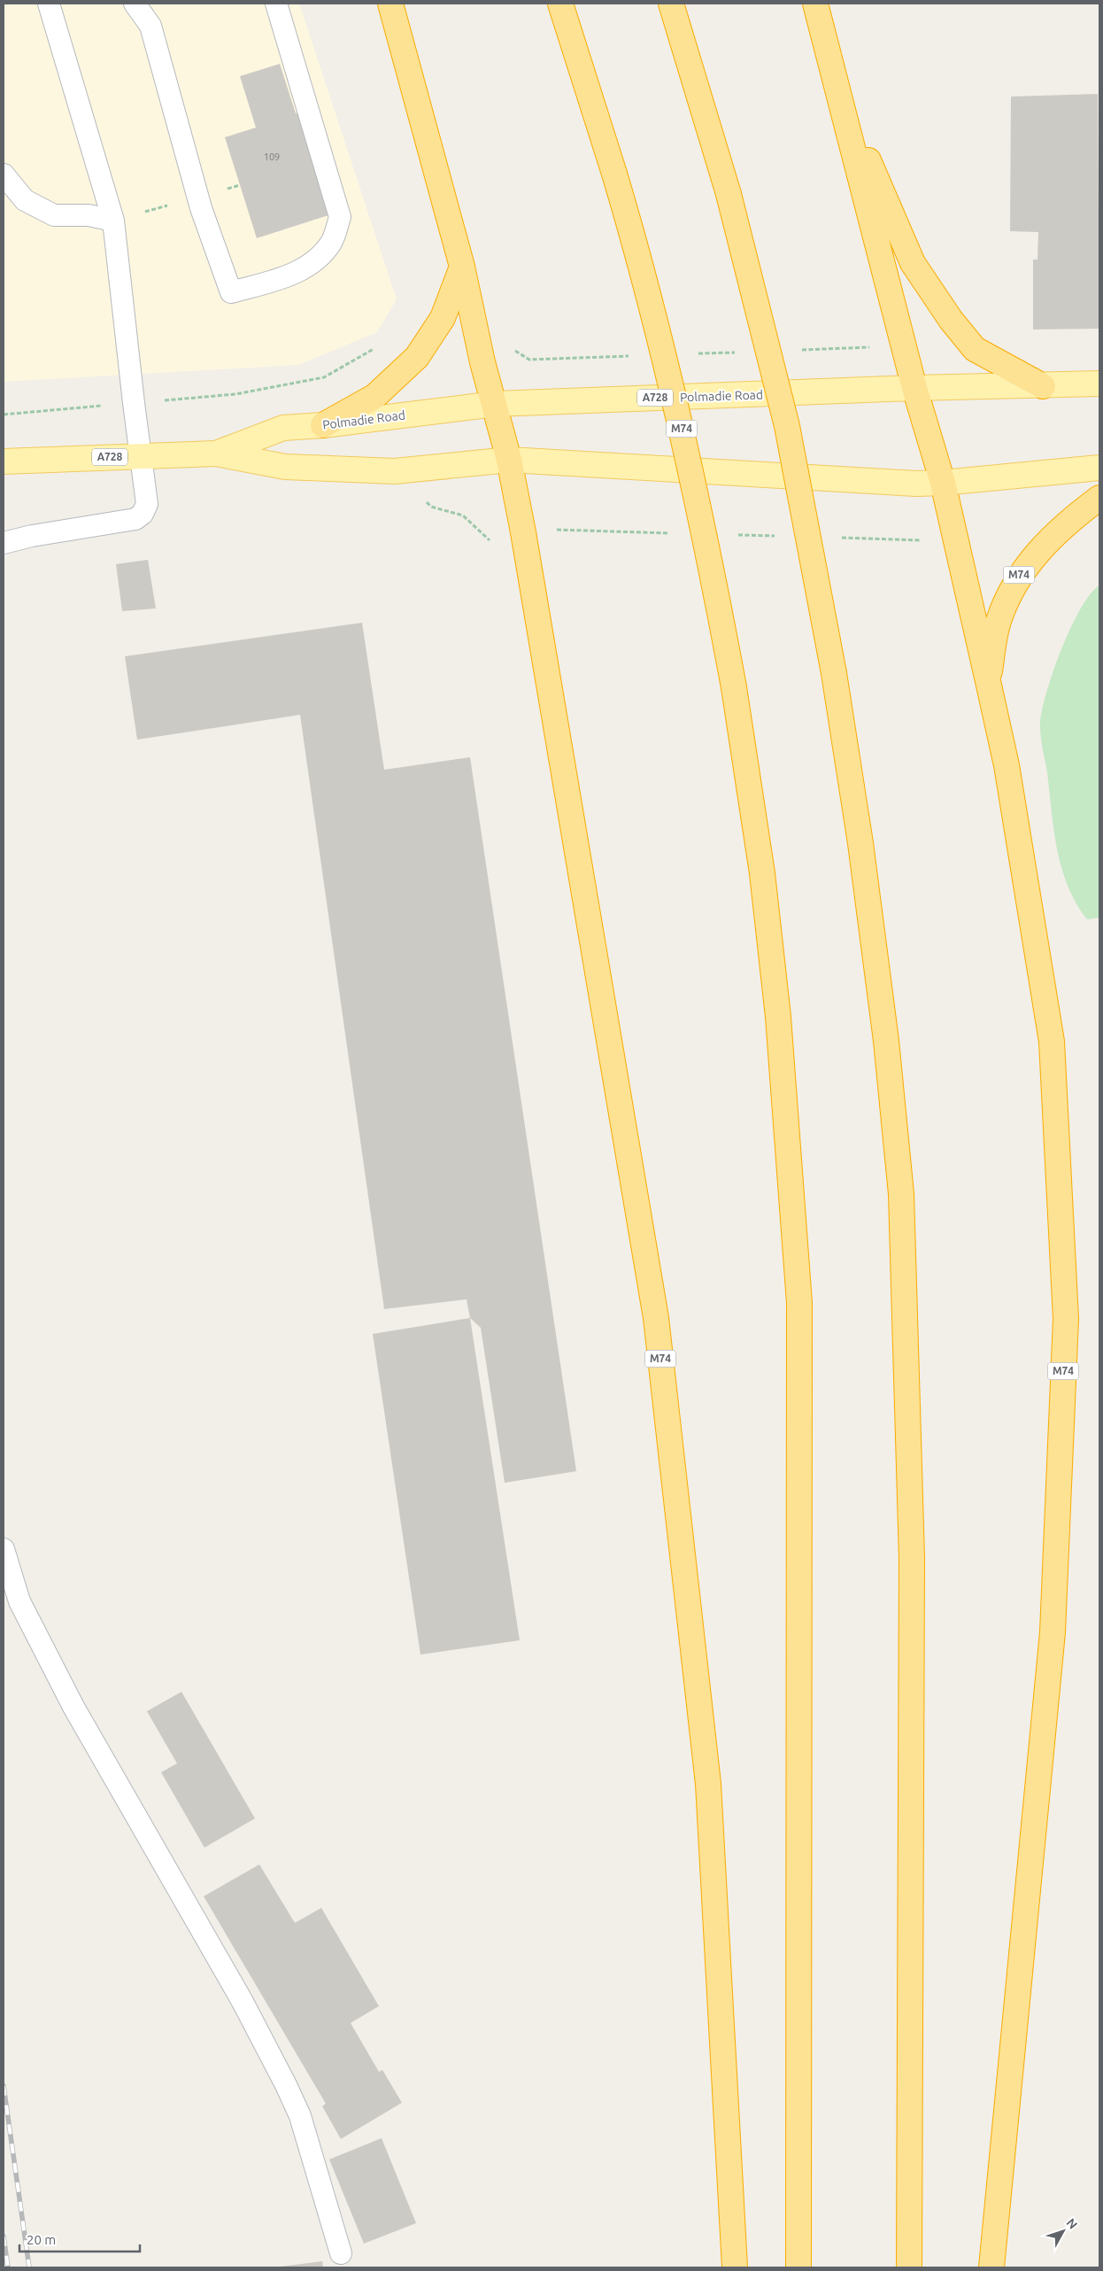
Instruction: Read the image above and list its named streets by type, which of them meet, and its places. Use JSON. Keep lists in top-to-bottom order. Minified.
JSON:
{"streets":{"highway":["M74"],"main road":["Polmadie Road","A728"]},"crossings":[["Polmadie Road","M74"]],"house_numbers":["109"],"scale_bar":"20 m","north":"top right"}
